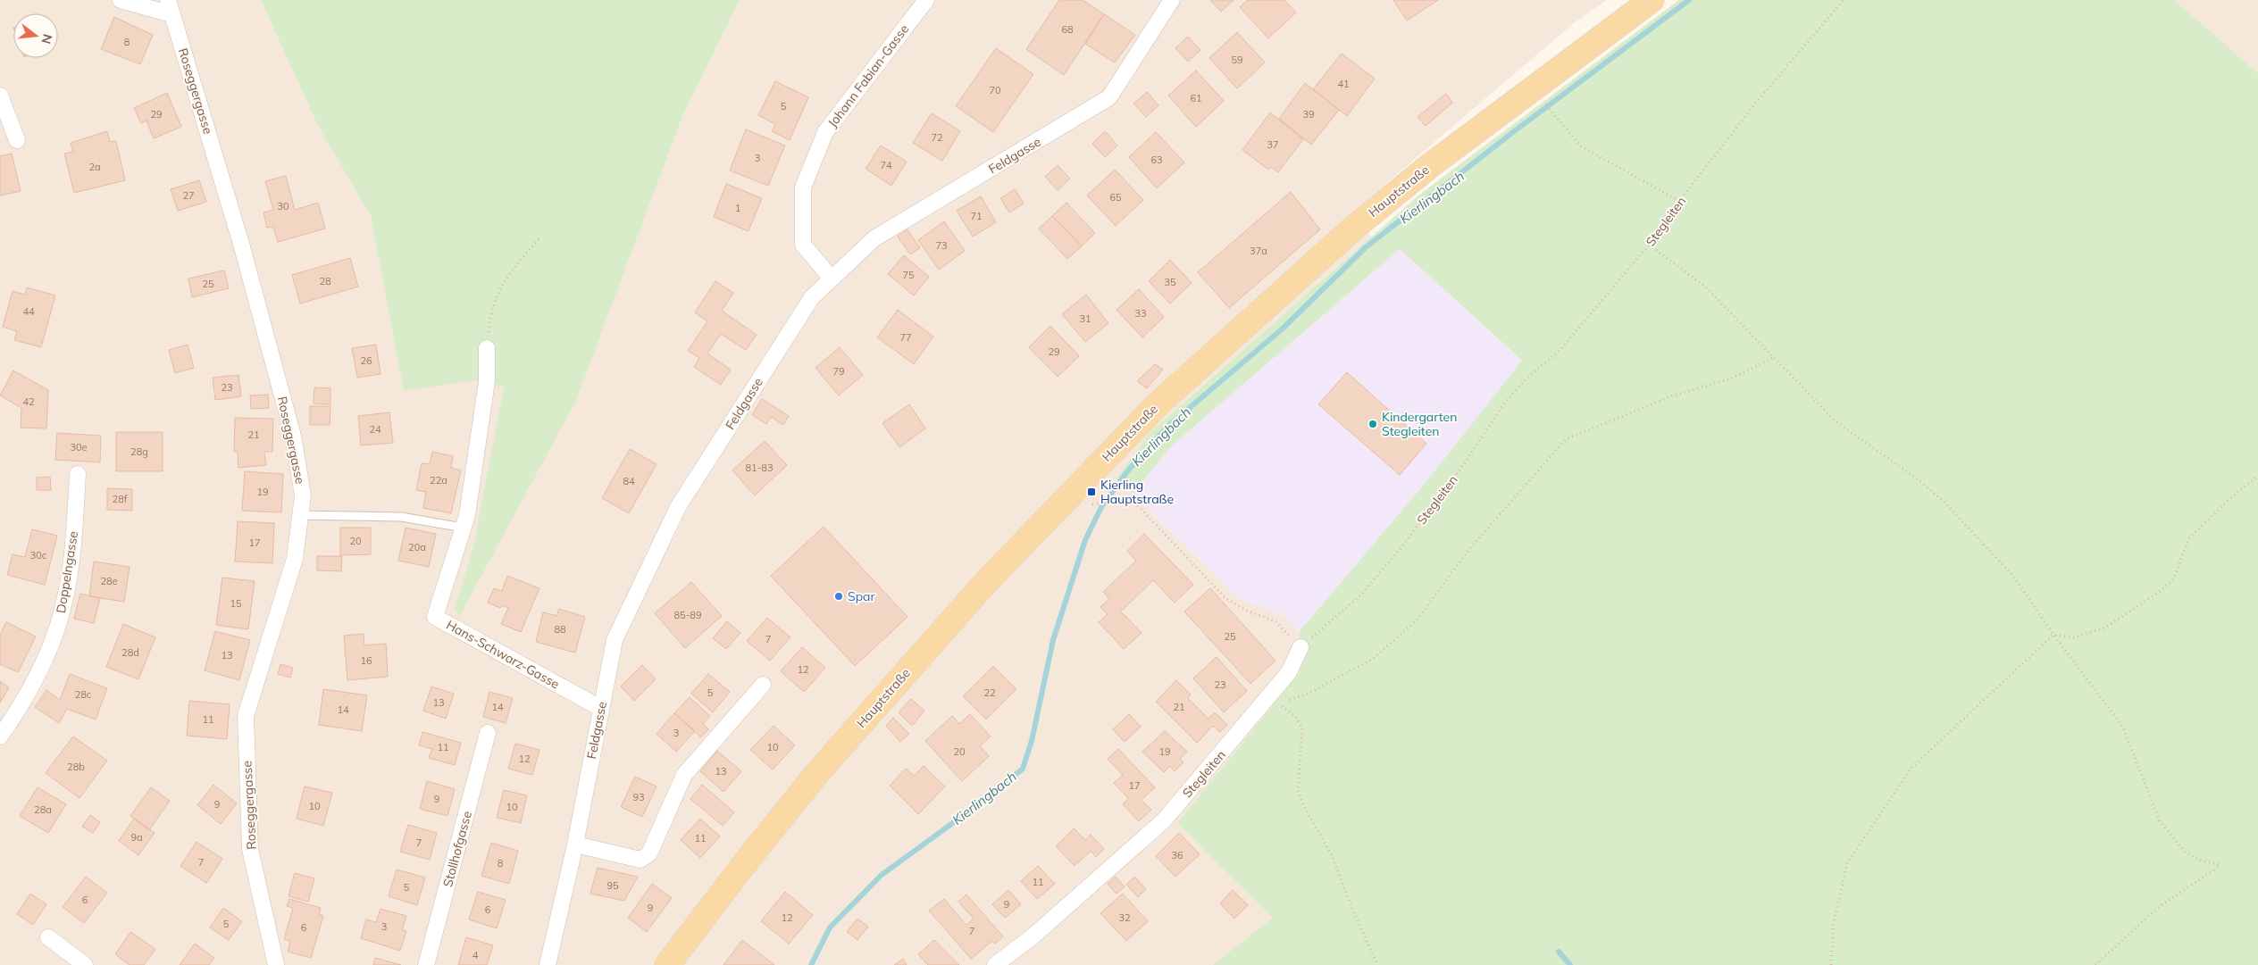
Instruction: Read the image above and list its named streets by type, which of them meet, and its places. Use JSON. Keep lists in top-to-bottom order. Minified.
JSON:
{"streets":{"main road":["Hauptstraße"],"street":["Johann Fabian-Gasse","Roseggergasse","Feldgasse","Stegleiten","Doppelngasse","Hans-Schwarz-Gasse","Stollhofgasse"]},"crossings":[["Johann Fabian-Gasse","Feldgasse"],["Feldgasse","Hans-Schwarz-Gasse"]],"water":["Kierlingbach"],"places":{"other":["Kindergarten Stegleiten","Spar"],"transit":["Kierling Hauptstraße"]},"house_numbers":["68","8","59","41","70","61","5","29","39","72","37","3","63","74","2a","27","65","30","1","71","73","37a","75","28","35","25","44","33","31","77","29","26","79","23","42","24","21","30e","28g","81-83","22a","84","19","28f","20","17","20a","30c","28e","15","85-89","88","25","7","28d","13","16","12","23","5","22","28c","13","14","21","14","11","3","11","10","20","19","12","28b","13","17","93","9","9","10","10","28a","9a","11","7","36","7","8","11","95","5","6","9","9","6","12","32","5","3","6","7","4"],"north":"right"}
